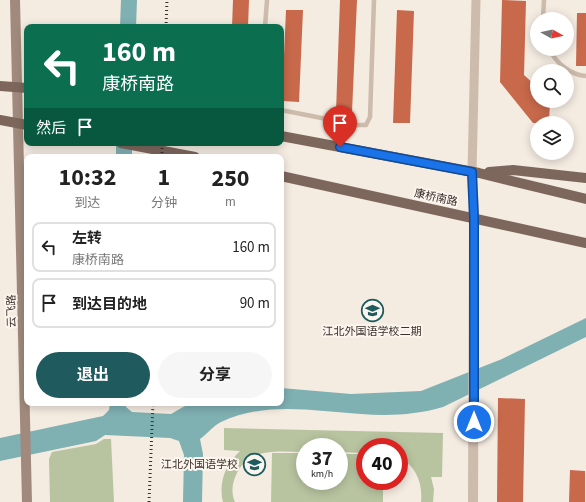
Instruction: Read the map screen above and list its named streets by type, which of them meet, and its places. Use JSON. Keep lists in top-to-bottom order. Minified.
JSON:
{"streets":{"main road":["康桥南路","云飞路"]},"places":{"school or university":["江北外国语学校二期","江北外国语学校"]},"north":"right","page":{"turn":["160 m","康桥南路"],"then":"然后","eta":["10:32","到达","1","分钟","250","m"],"list":[{"name":"左转","note":"康桥南路","value":"160 m"},{"name":"到达目的地","value":"90 m"}],"buttons":["退出","分享"],"speed":"37 km/h","limit":"40"}}
